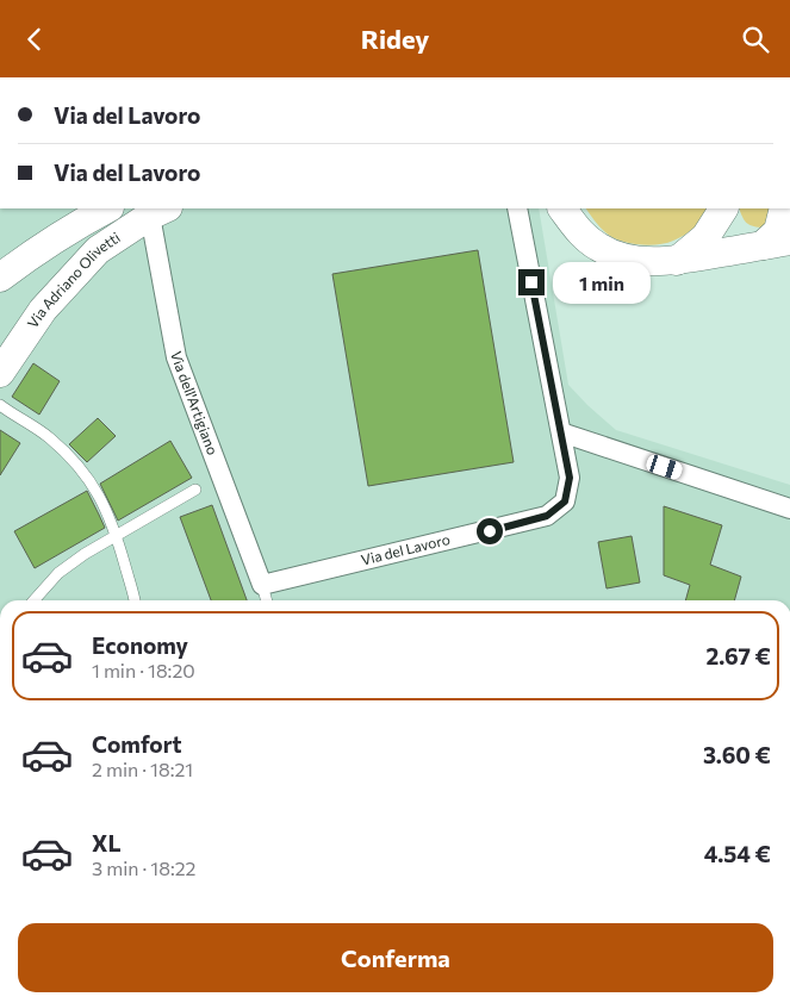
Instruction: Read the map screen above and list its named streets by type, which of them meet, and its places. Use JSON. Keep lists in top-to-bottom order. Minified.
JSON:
{"streets":{"main road":["Via Adriano Olivetti"],"street":["Via dell'Artigiano","Via del Lavoro"]},"crossings":[["Via Adriano Olivetti","Via dell'Artigiano"],["Via dell'Artigiano","Via del Lavoro"]],"page":{"header":"Ridey","banner":["Via del Lavoro","Via del Lavoro"],"bubble":"1 min","list":[{"name":"Economy","note":"1 min · 18:20","value":"2.67 €"},{"name":"Comfort","note":"2 min · 18:21","value":"3.60 €"},{"name":"XL","note":"3 min · 18:22","value":"4.54 €"}],"buttons":"Conferma"}}
